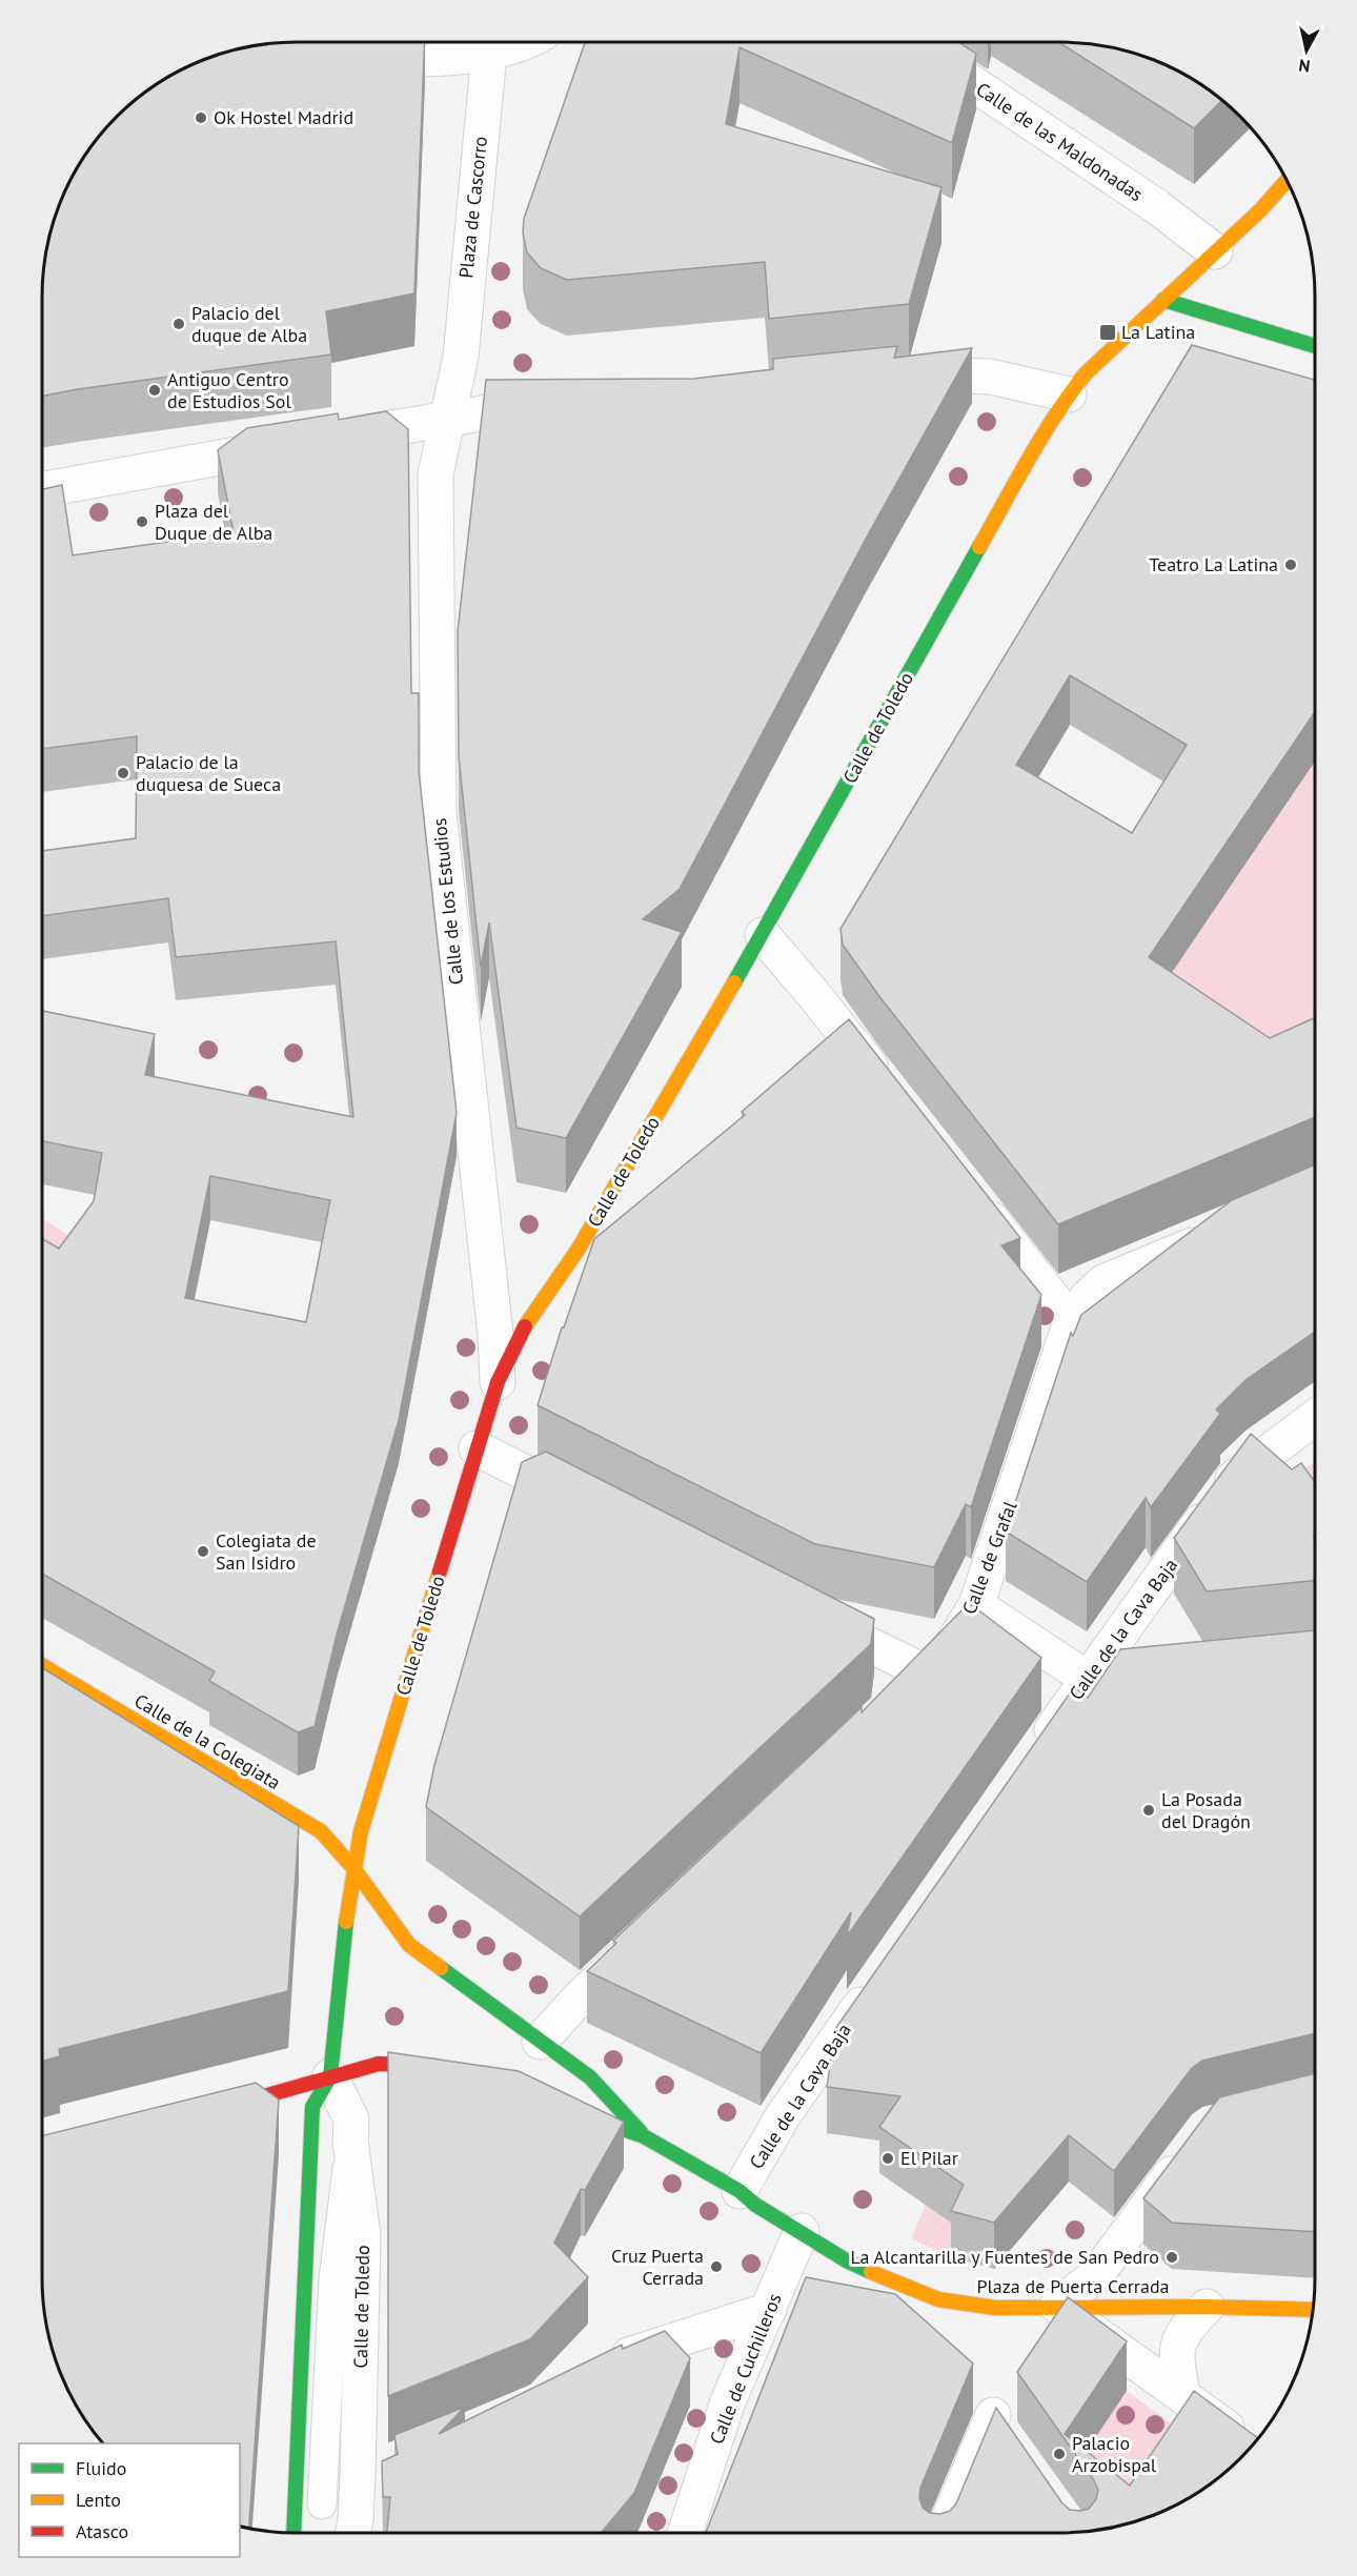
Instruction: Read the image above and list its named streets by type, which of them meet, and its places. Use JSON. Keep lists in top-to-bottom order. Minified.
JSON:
{"streets":{"street":["Calle de las Maldonadas","Plaza de Cascorro","Calle de Toledo","Calle de los Estudios","Calle de Grafal","Calle de la Cava Baja","Calle de la Colegiata","Plaza de Puerta Cerrada","Calle de Cuchilleros"]},"crossings":[["Calle de las Maldonadas","Calle de Toledo"],["Plaza de Cascorro","Calle de los Estudios"],["Calle de Toledo","Calle de los Estudios"],["Calle de Toledo","Calle de la Colegiata"],["Calle de la Cava Baja","Plaza de Puerta Cerrada"],["Calle de la Colegiata","Plaza de Puerta Cerrada"],["Plaza de Puerta Cerrada","Calle de Cuchilleros"]],"places":{"other":["Ok Hostel Madrid","Palacio del duque de Alba","Antiguo Centro de Estudios Sol","Plaza del Duque de Alba","Teatro La Latina","Palacio de la duquesa de Sueca","Colegiata de San Isidro","La Posada del Dragón","El Pilar","La Alcantarilla y Fuentes de San Pedro","Cruz Puerta Cerrada","Palacio Arzobispal"],"transit":["La Latina"]},"legend":["Fluido","Lento","Atasco"],"north":"bottom"}
